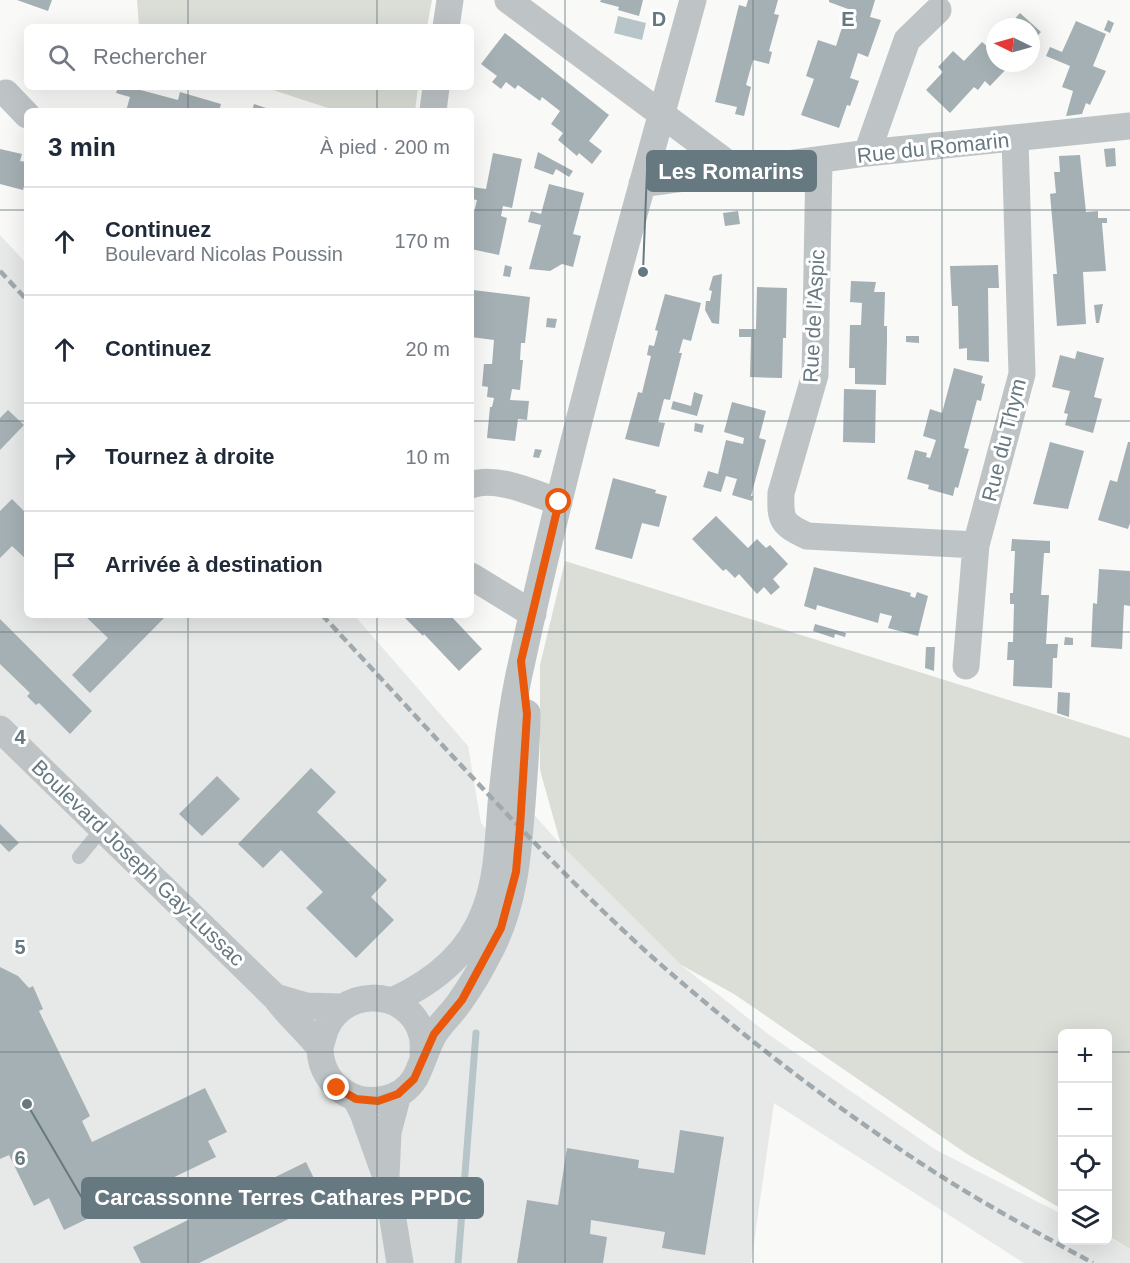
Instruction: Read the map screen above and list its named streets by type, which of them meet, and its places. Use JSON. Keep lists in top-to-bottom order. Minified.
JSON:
{"streets":{"street":["Rue du Romarin","Rue de l'Aspic","Rue du Thym","Boulevard Joseph Gay-Lussac"]},"crossings":[["Rue du Romarin","Rue de l'Aspic"],["Rue du Romarin","Rue du Thym"],["Rue de l'Aspic","Rue du Thym"]],"places":["Les Romarins","Carcassonne Terres Cathares PPDC"],"north":"left","page":{"search":"Rechercher","heading":["3 min","À pied · 200 m"],"list":[["Continuez","Boulevard Nicolas Poussin","170 m"],["Continuez","20 m"],["Tournez à droite","10 m"],"Arrivée à destination"],"map_buttons":["+","−"]},"grid":{"columns":["D","E"],"rows":["4","5","6"]}}
